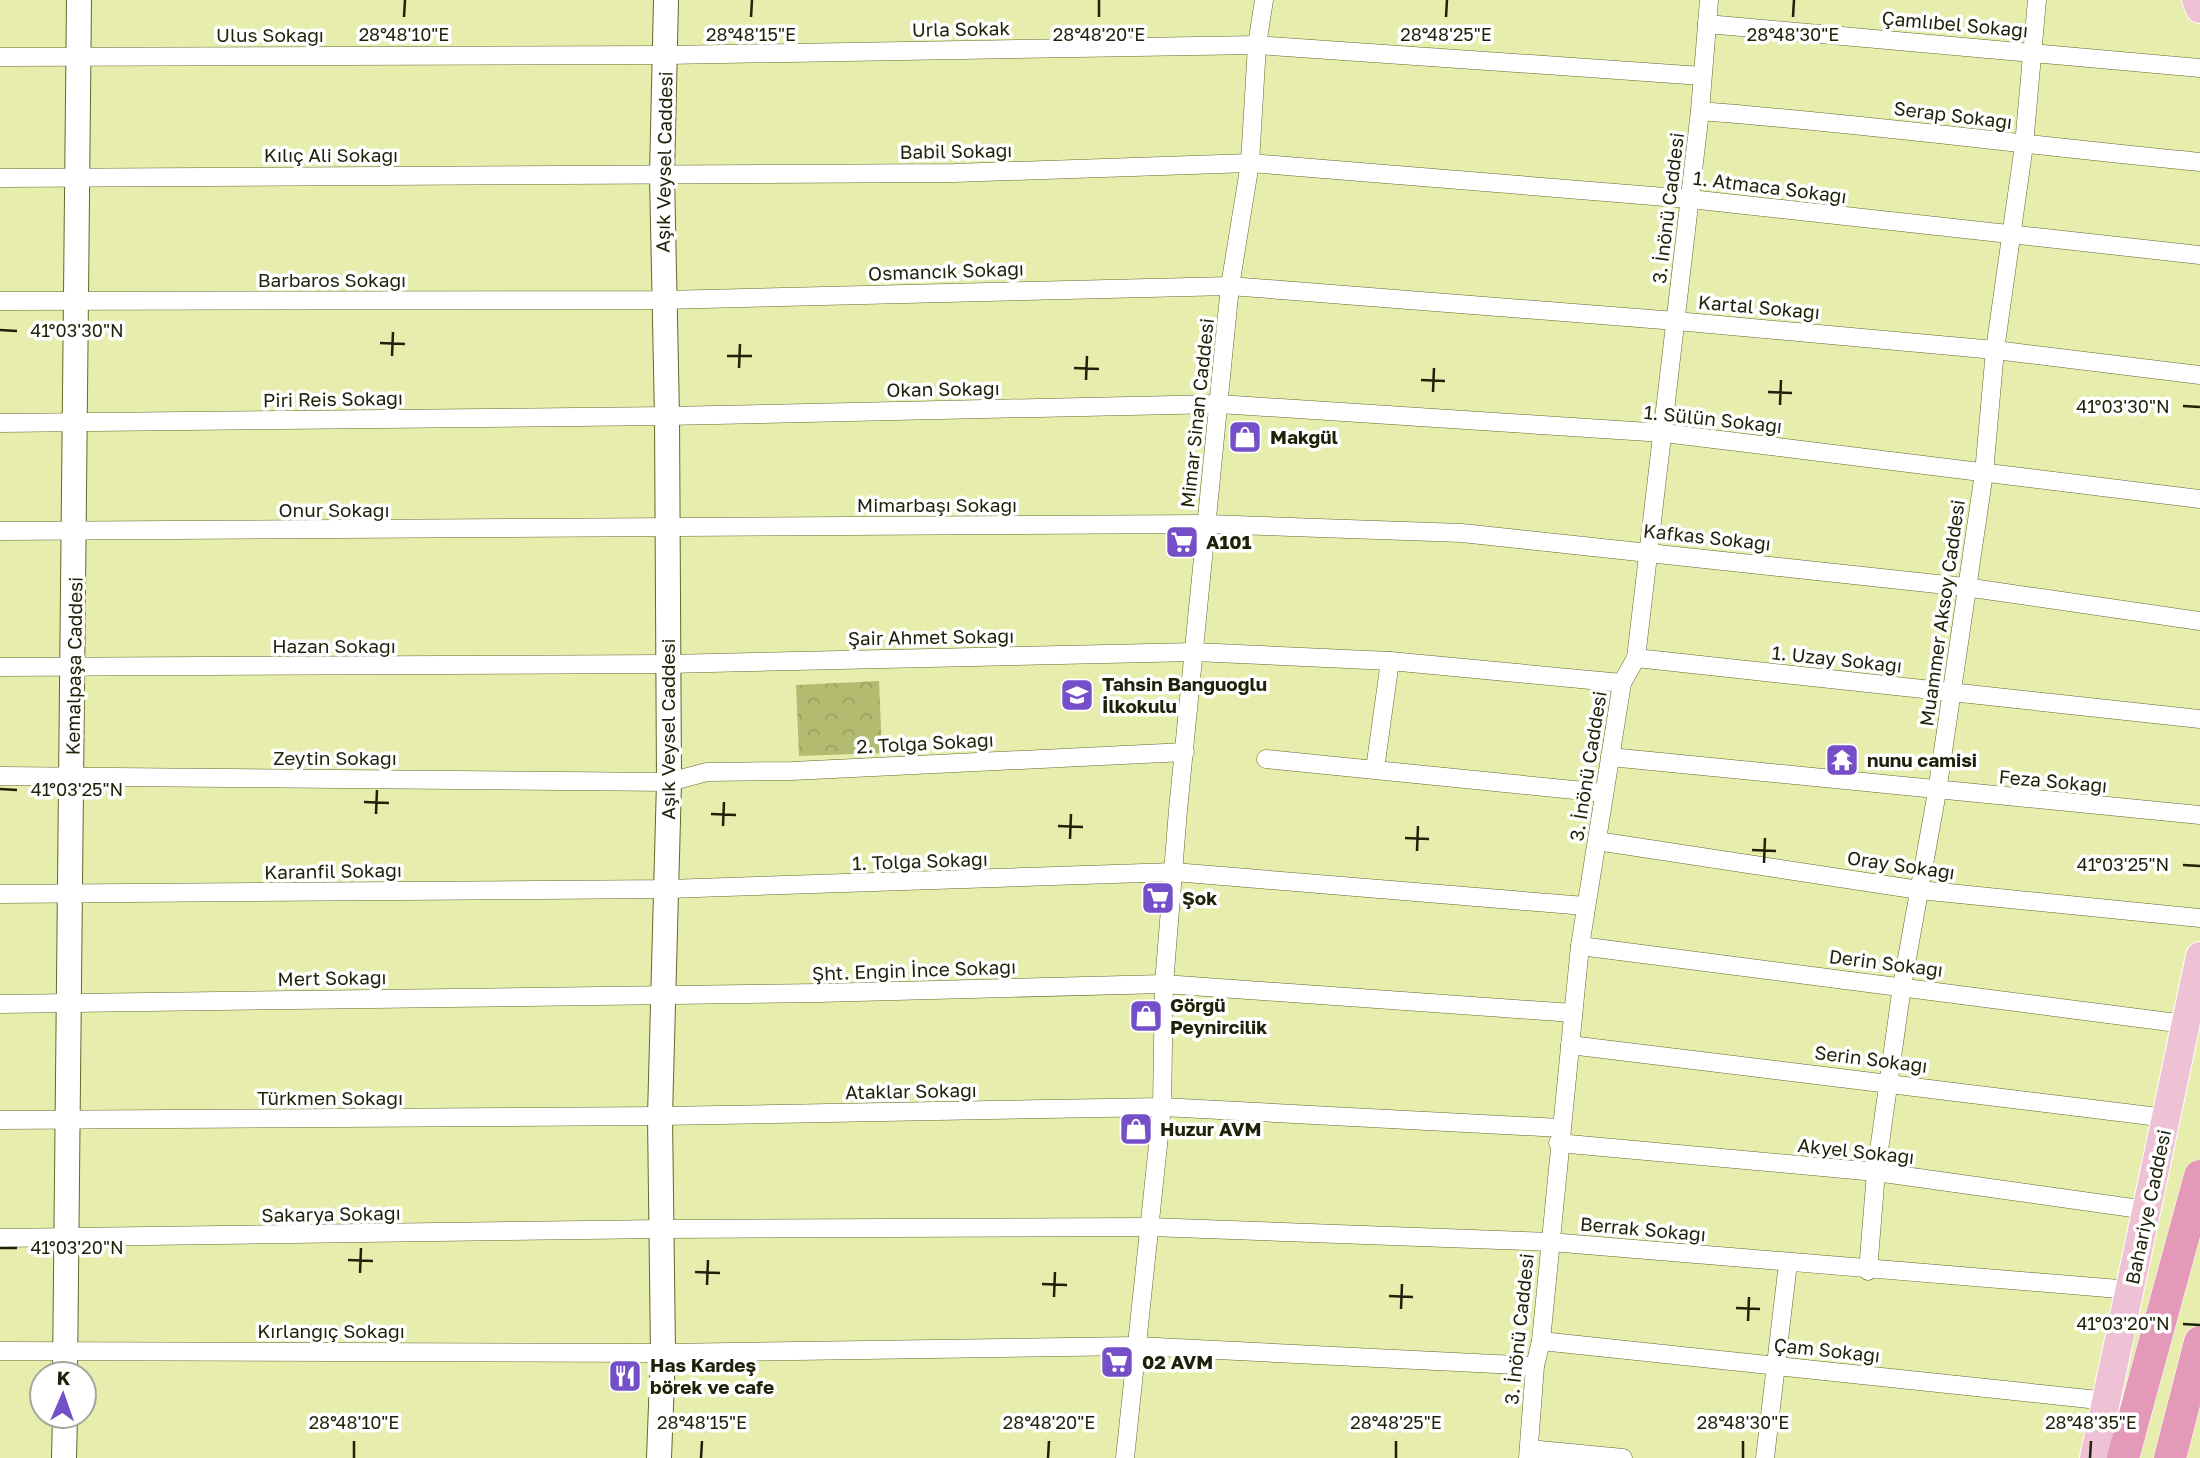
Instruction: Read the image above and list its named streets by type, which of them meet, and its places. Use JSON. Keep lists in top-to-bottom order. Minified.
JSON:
{"streets":{"main road":["Aşık Veysel Caddesi","Kemalpaşa Caddesi","Bahariye Caddesi"],"street":["Çamlıbel Sokağı","Urla Sokak","Ulus Sokağı","Serap Sokağı","Babil Sokağı","Kılıç Ali Sokağı","1. Atmaca Sokağı","3. İnönü Caddesi","Osmancık Sokağı","Barbaros Sokağı","Kartal Sokağı","Okan Sokağı","Piri Reis Sokağı","Mimar Sinan Caddesi","1. Sülün Sokağı","Mimarbaşı Sokağı","Onur Sokağı","Kafkas Sokağı","Muammer Aksoy Caddesi","Şair Ahmet Sokağı","Hazan Sokağı","1. Uzay Sokağı","2. Tolga Sokağı","Zeytin Sokağı","Feza Sokağı","1. Tolga Sokağı","Oray Sokağı","Karanfil Sokağı","Derin Sokağı","Şht. Engin İnce Sokağı","Mert Sokağı","Serin Sokağı","Ataklar Sokağı","Türkmen Sokağı","Akyel Sokağı","Sakarya Sokağı","Berrak Sokağı","Kırlangıç Sokağı","Çam Sokağı"]},"crossings":[["Çamlıbel Sokağı","3. İnönü Caddesi"],["Çamlıbel Sokağı","Muammer Aksoy Caddesi"],["Urla Sokak","Ulus Sokağı"],["Urla Sokak","Aşık Veysel Caddesi"],["Urla Sokak","Mimar Sinan Caddesi"],["Ulus Sokağı","Aşık Veysel Caddesi"],["Ulus Sokağı","Kemalpaşa Caddesi"],["Serap Sokağı","3. İnönü Caddesi"],["Serap Sokağı","Muammer Aksoy Caddesi"],["Babil Sokağı","Kılıç Ali Sokağı"],["Babil Sokağı","Aşık Veysel Caddesi"],["Babil Sokağı","1. Atmaca Sokağı"],["Babil Sokağı","Mimar Sinan Caddesi"],["Kılıç Ali Sokağı","Aşık Veysel Caddesi"],["Kılıç Ali Sokağı","Kemalpaşa Caddesi"],["Aşık Veysel Caddesi","Osmancık Sokağı"],["Aşık Veysel Caddesi","Barbaros Sokağı"],["Aşık Veysel Caddesi","Okan Sokağı"],["Aşık Veysel Caddesi","Piri Reis Sokağı"],["Aşık Veysel Caddesi","Mimarbaşı Sokağı"],["Aşık Veysel Caddesi","Onur Sokağı"],["Aşık Veysel Caddesi","Şair Ahmet Sokağı"],["Aşık Veysel Caddesi","Hazan Sokağı"],["Aşık Veysel Caddesi","2. Tolga Sokağı"],["Aşık Veysel Caddesi","Zeytin Sokağı"],["Aşık Veysel Caddesi","1. Tolga Sokağı"],["Aşık Veysel Caddesi","Karanfil Sokağı"],["Aşık Veysel Caddesi","Şht. Engin İnce Sokağı"],["Aşık Veysel Caddesi","Mert Sokağı"],["Aşık Veysel Caddesi","Ataklar Sokağı"],["Aşık Veysel Caddesi","Türkmen Sokağı"],["Aşık Veysel Caddesi","Sakarya Sokağı"],["Aşık Veysel Caddesi","Kırlangıç Sokağı"],["1. Atmaca Sokağı","3. İnönü Caddesi"],["1. Atmaca Sokağı","Mimar Sinan Caddesi"],["1. Atmaca Sokağı","Muammer Aksoy Caddesi"],["3. İnönü Caddesi","Kartal Sokağı"],["3. İnönü Caddesi","1. Sülün Sokağı"],["3. İnönü Caddesi","Kafkas Sokağı"],["3. İnönü Caddesi","Şair Ahmet Sokağı"],["3. İnönü Caddesi","1. Uzay Sokağı"],["3. İnönü Caddesi","Feza Sokağı"],["3. İnönü Caddesi","Oray Sokağı"],["3. İnönü Caddesi","Derin Sokağı"],["3. İnönü Caddesi","Serin Sokağı"],["3. İnönü Caddesi","Akyel Sokağı"],["3. İnönü Caddesi","Berrak Sokağı"],["3. İnönü Caddesi","Çam Sokağı"],["Osmancık Sokağı","Barbaros Sokağı"],["Osmancık Sokağı","Kartal Sokağı"],["Osmancık Sokağı","Mimar Sinan Caddesi"],["Barbaros Sokağı","Kemalpaşa Caddesi"],["Kartal Sokağı","Mimar Sinan Caddesi"],["Kartal Sokağı","Muammer Aksoy Caddesi"],["Okan Sokağı","Piri Reis Sokağı"],["Okan Sokağı","Mimar Sinan Caddesi"],["Okan Sokağı","1. Sülün Sokağı"],["Piri Reis Sokağı","Kemalpaşa Caddesi"],["Mimar Sinan Caddesi","1. Sülün Sokağı"],["Mimar Sinan Caddesi","Mimarbaşı Sokağı"],["Mimar Sinan Caddesi","Kafkas Sokağı"],["Mimar Sinan Caddesi","Şair Ahmet Sokağı"],["Mimar Sinan Caddesi","2. Tolga Sokağı"],["Mimar Sinan Caddesi","1. Tolga Sokağı"],["Mimar Sinan Caddesi","Şht. Engin İnce Sokağı"],["Mimar Sinan Caddesi","Ataklar Sokağı"],["Mimar Sinan Caddesi","Akyel Sokağı"],["Mimar Sinan Caddesi","Sakarya Sokağı"],["Mimar Sinan Caddesi","Berrak Sokağı"],["Mimar Sinan Caddesi","Kırlangıç Sokağı"],["1. Sülün Sokağı","Muammer Aksoy Caddesi"],["Mimarbaşı Sokağı","Onur Sokağı"],["Mimarbaşı Sokağı","Kafkas Sokağı"],["Onur Sokağı","Kemalpaşa Caddesi"],["Kafkas Sokağı","Muammer Aksoy Caddesi"],["Muammer Aksoy Caddesi","1. Uzay Sokağı"],["Muammer Aksoy Caddesi","Feza Sokağı"],["Muammer Aksoy Caddesi","Oray Sokağı"],["Muammer Aksoy Caddesi","Derin Sokağı"],["Muammer Aksoy Caddesi","Serin Sokağı"],["Muammer Aksoy Caddesi","Akyel Sokağı"],["Muammer Aksoy Caddesi","Berrak Sokağı"],["Şair Ahmet Sokağı","Hazan Sokağı"],["Hazan Sokağı","Kemalpaşa Caddesi"],["Kemalpaşa Caddesi","Zeytin Sokağı"],["Kemalpaşa Caddesi","Karanfil Sokağı"],["Kemalpaşa Caddesi","Mert Sokağı"],["Kemalpaşa Caddesi","Türkmen Sokağı"],["Kemalpaşa Caddesi","Sakarya Sokağı"],["2. Tolga Sokağı","Zeytin Sokağı"],["1. Tolga Sokağı","Karanfil Sokağı"],["Derin Sokağı","Bahariye Caddesi"],["Şht. Engin İnce Sokağı","Mert Sokağı"],["Serin Sokağı","Bahariye Caddesi"],["Ataklar Sokağı","Türkmen Sokağı"],["Ataklar Sokağı","Akyel Sokağı"],["Akyel Sokağı","Bahariye Caddesi"],["Bahariye Caddesi","Berrak Sokağı"],["Bahariye Caddesi","Çam Sokağı"],["Sakarya Sokağı","Berrak Sokağı"]],"places":{"shop":["Makgül","Görgü Peynircilik","Huzur AVM"],"supermarket":["A101","Şok","02 AVM"],"school or university":["Tahsin Banguoğlu İlkokulu"],"temple":["nunu camisi"],"restaurant":["Has Kardeş börek ve cafe"]},"north":"top","coordinates":["28°48'10\"E","28°48'15\"E","28°48'20\"E","28°48'25\"E","28°48'30\"E","41°03'30\"N","41°03'25\"N","41°03'20\"N","28°48'35\"E"]}
